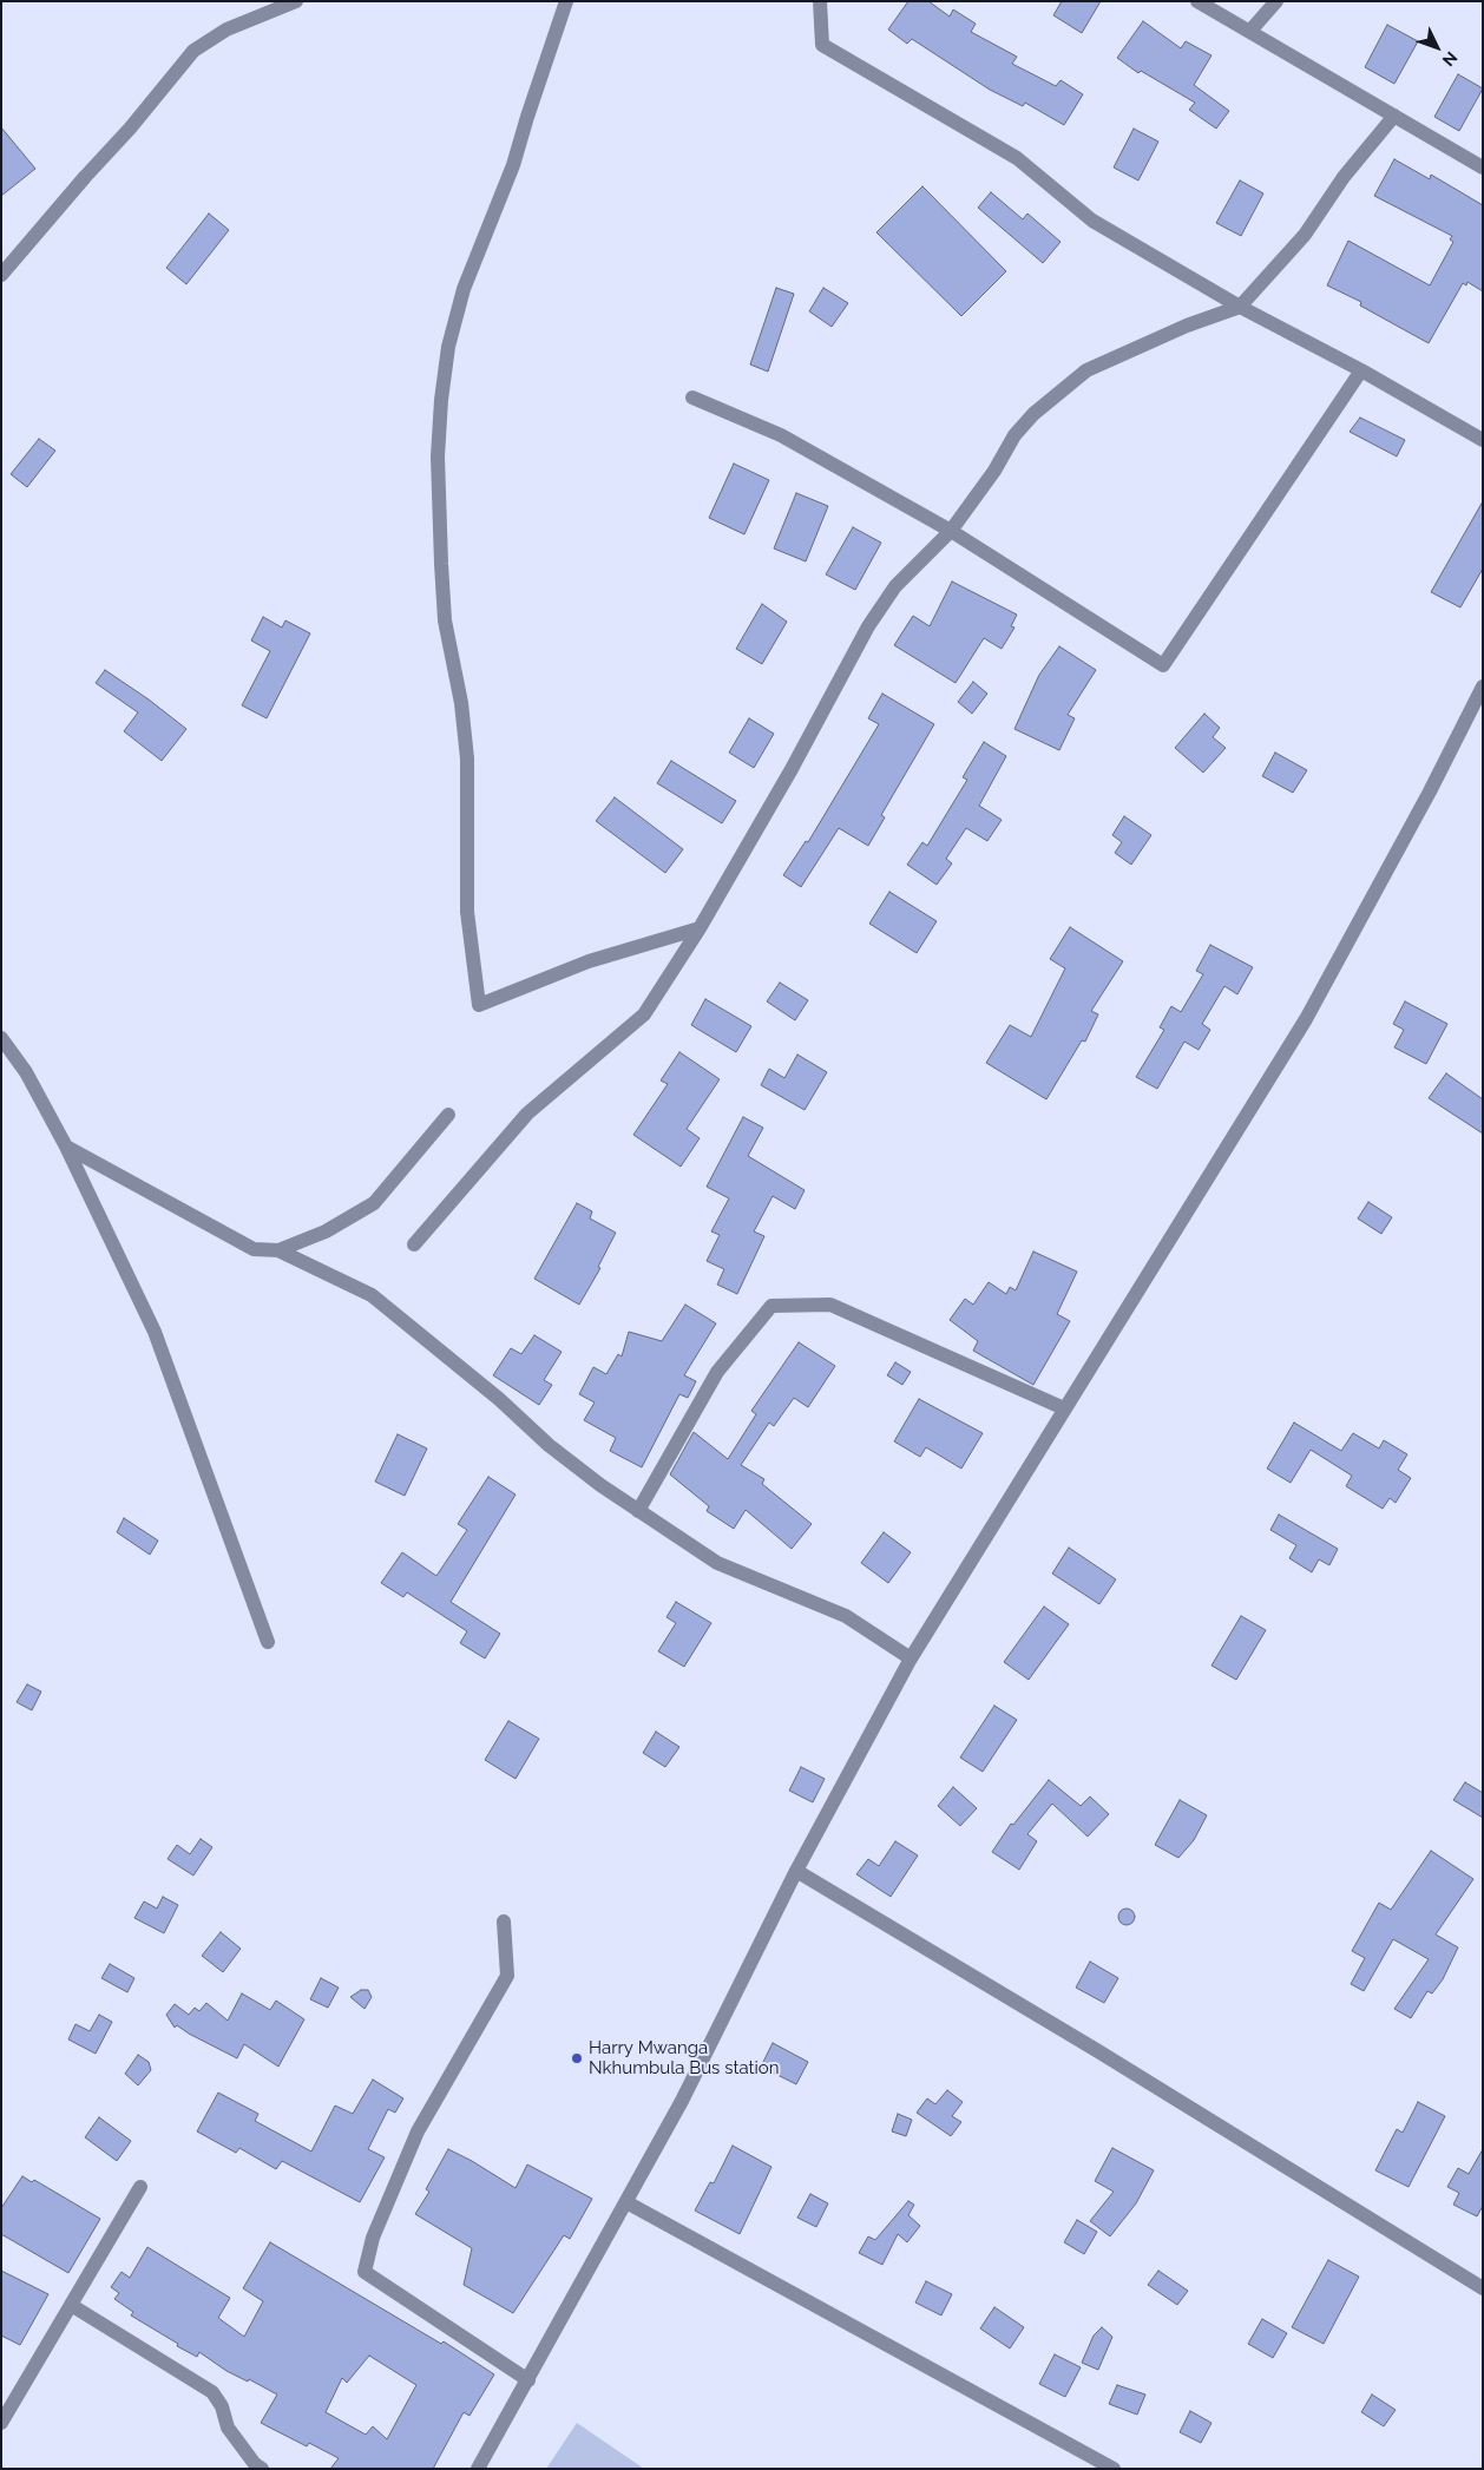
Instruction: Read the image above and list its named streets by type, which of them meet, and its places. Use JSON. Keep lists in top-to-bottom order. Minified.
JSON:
{"places":["Harry Mwanga Nkhumbula Bus station"],"north":"bottom right"}
